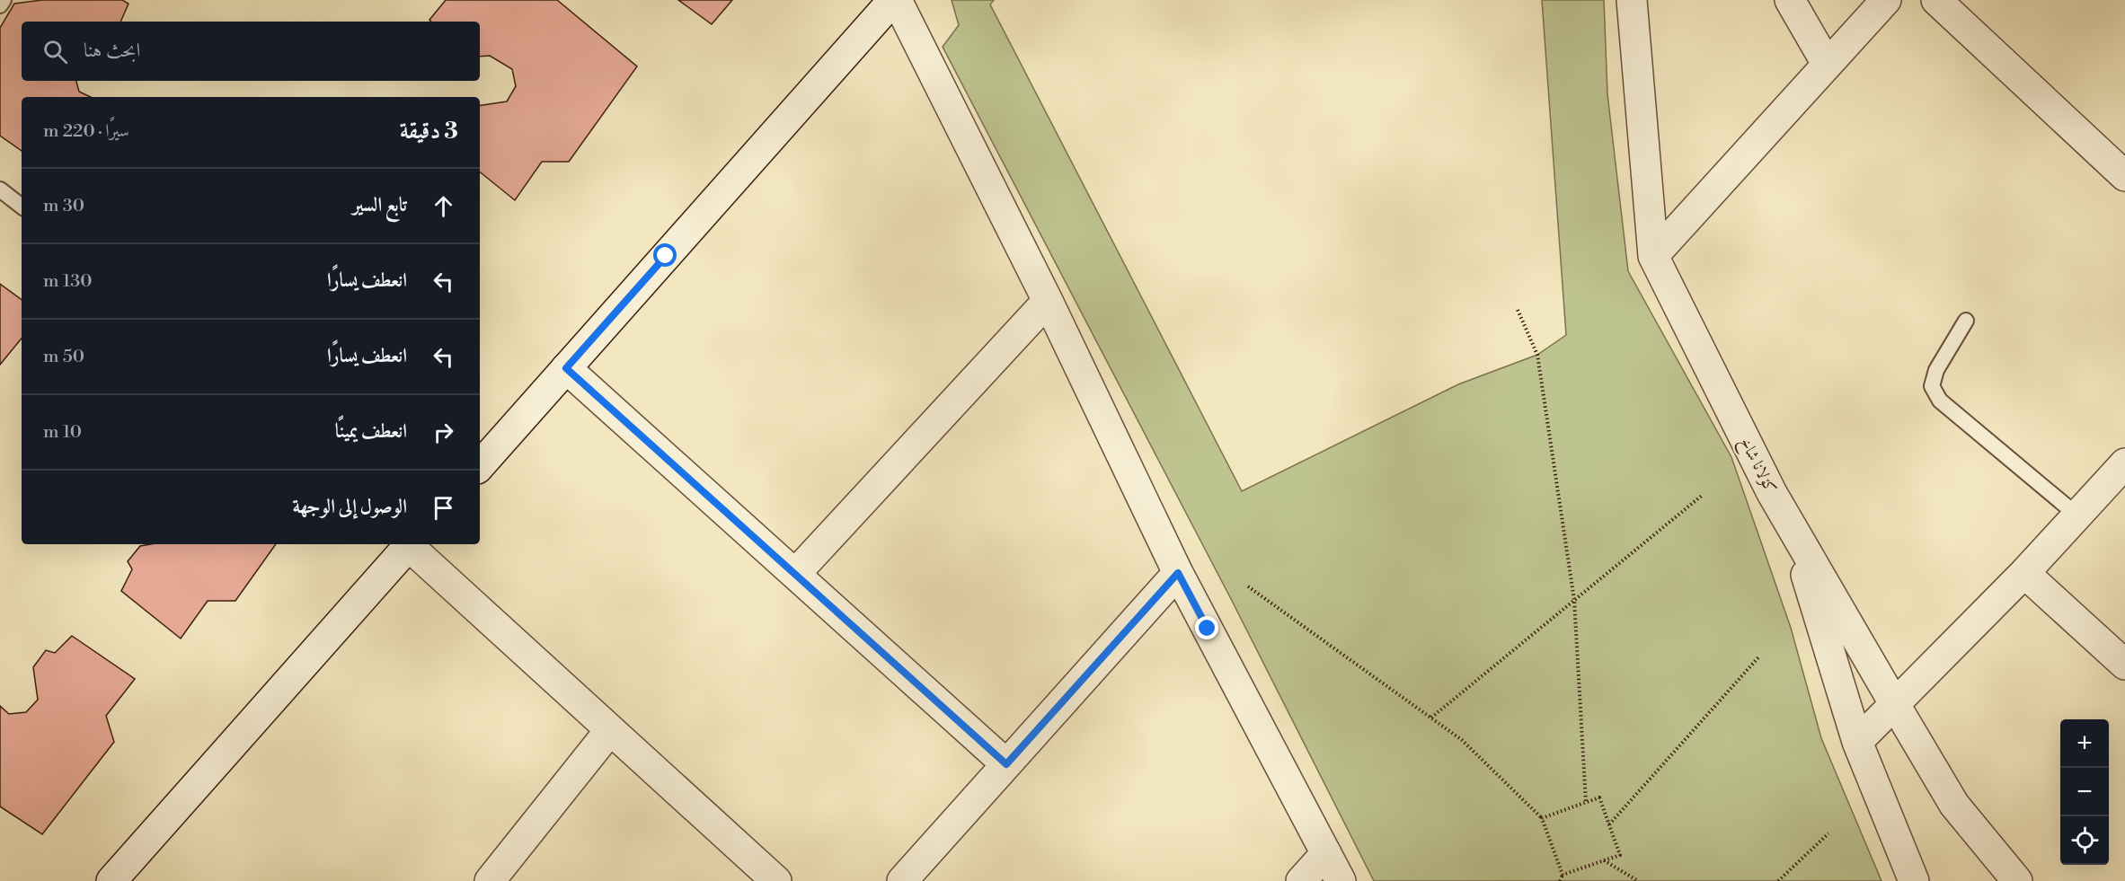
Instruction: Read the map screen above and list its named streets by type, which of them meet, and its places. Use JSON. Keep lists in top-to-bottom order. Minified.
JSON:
{"streets":{"street":["کۆلانا شاخ"]},"page":{"search":"ابحث هنا","heading":["3 دقيقة","سيرًا · 220 m"],"list":[["تابع السير","30 m"],["انعطف يسارًا","130 m"],["انعطف يسارًا","50 m"],["انعطف يمينًا","10 m"],"الوصول إلى الوجهة"],"map_buttons":["+","−"]}}
